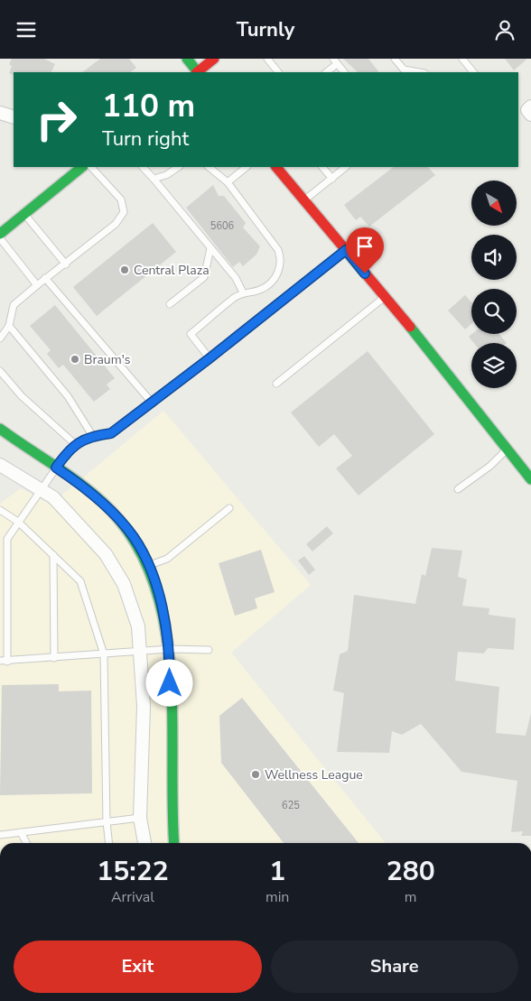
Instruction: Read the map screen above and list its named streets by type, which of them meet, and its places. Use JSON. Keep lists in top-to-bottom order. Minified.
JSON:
{"places":["Central Plaza","Braum's","Wellness League"],"house_numbers":["5606","625"],"north":"bottom right","page":{"header":"Turnly","turn":["110 m","Turn right"],"eta":["15:22","Arrival","1","min","280","m"],"buttons":["Exit","Share"]}}
